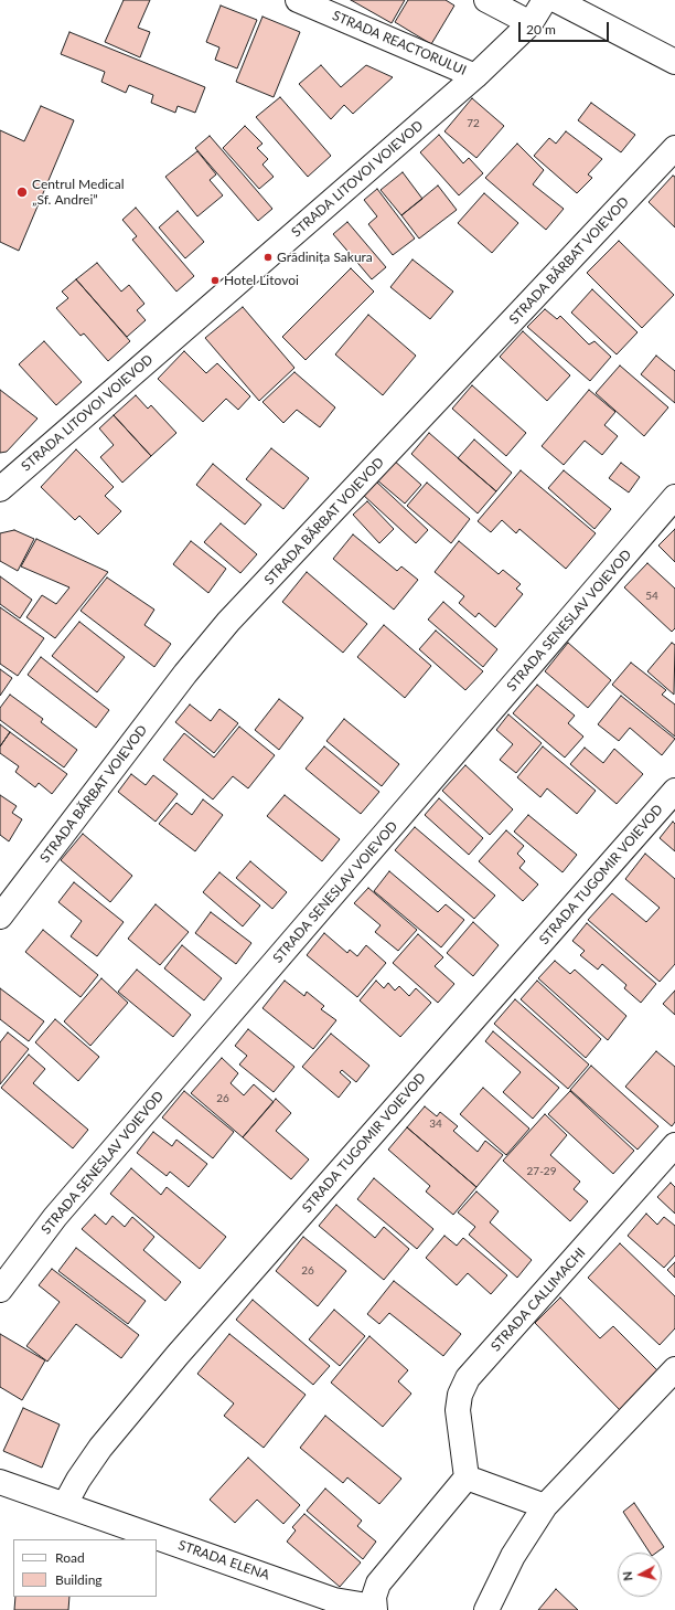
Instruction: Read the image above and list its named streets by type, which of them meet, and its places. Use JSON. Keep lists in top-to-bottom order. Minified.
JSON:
{"streets":{"street":["STRADA REACTORULUI","STRADA LITOVOI VOIEVOD","STRADA BĂRBAT VOIEVOD","STRADA SENESLAV VOIEVOD","STRADA TUGOMIR VOIEVOD","STRADA CALLIMACHI","STRADA ELENA"]},"crossings":[["STRADA REACTORULUI","STRADA LITOVOI VOIEVOD"],["STRADA TUGOMIR VOIEVOD","STRADA ELENA"]],"places":["Centrul Medical „Sf. Andrei”","Grădinița Sakura","Hotel Litovoi"],"house_numbers":["72","54","26","34","27-29","26"],"legend":["Road","Building"],"scale_bar":"20 m","north":"left"}
